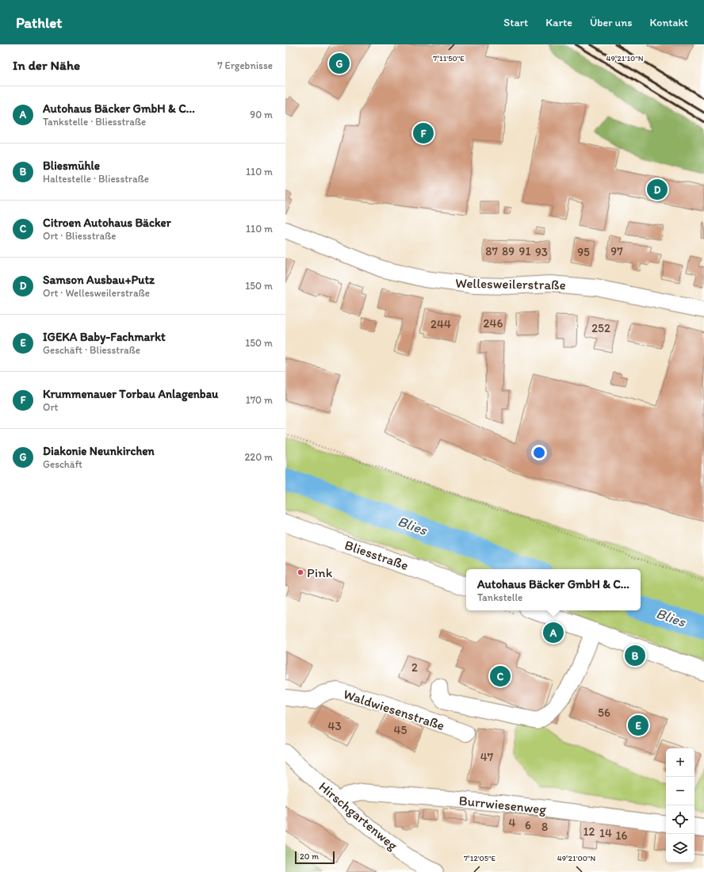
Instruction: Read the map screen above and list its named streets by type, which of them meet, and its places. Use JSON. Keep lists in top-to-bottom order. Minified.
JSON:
{"streets":{"main road":["Bliesstraße"],"street":["Wellesweilerstraße","Waldwiesenstraße","Burrwiesenweg","Hirschgartenweg"]},"crossings":[["Burrwiesenweg","Hirschgartenweg"]],"water":["Blies"],"places":["Pink"],"house_numbers":["87","89","91","97","93","95","246","244","252","2","56","43","45","47","4","6","8","12","14","16"],"scale_bar":"20 m","page":{"header":"Pathlet","nav":["Start","Karte","Über uns","Kontakt"],"heading":["In der Nähe","7 Ergebnisse"],"pins":["G","F","D","A","B","C","E"],"list":[{"mark":"A","name":"Autohaus Bäcker GmbH & C...","note":"Tankstelle · Bliesstraße","value":"90 m"},{"mark":"B","name":"Bliesmühle","note":"Haltestelle · Bliesstraße","value":"110 m"},{"mark":"C","name":"Citroen Autohaus Bäcker","note":"Ort · Bliesstraße","value":"110 m"},{"mark":"D","name":"Samson Ausbau+Putz","note":"Ort · Wellesweilerstraße","value":"150 m"},{"mark":"E","name":"IGEKA Baby-Fachmarkt","note":"Geschäft · Bliesstraße","value":"150 m"},{"mark":"F","name":"Krummenauer Torbau Anlagenbau","note":"Ort","value":"170 m"},{"mark":"G","name":"Diakonie Neunkirchen","note":"Geschäft","value":"220 m"}],"popup":["Autohaus Bäcker GmbH & C...","Tankstelle"],"map_buttons":["+","−"],"scale":"20 m"},"coordinates":["7°11'50\"E","49°21'10\"N","7°12'05\"E","49°21'00\"N"]}
